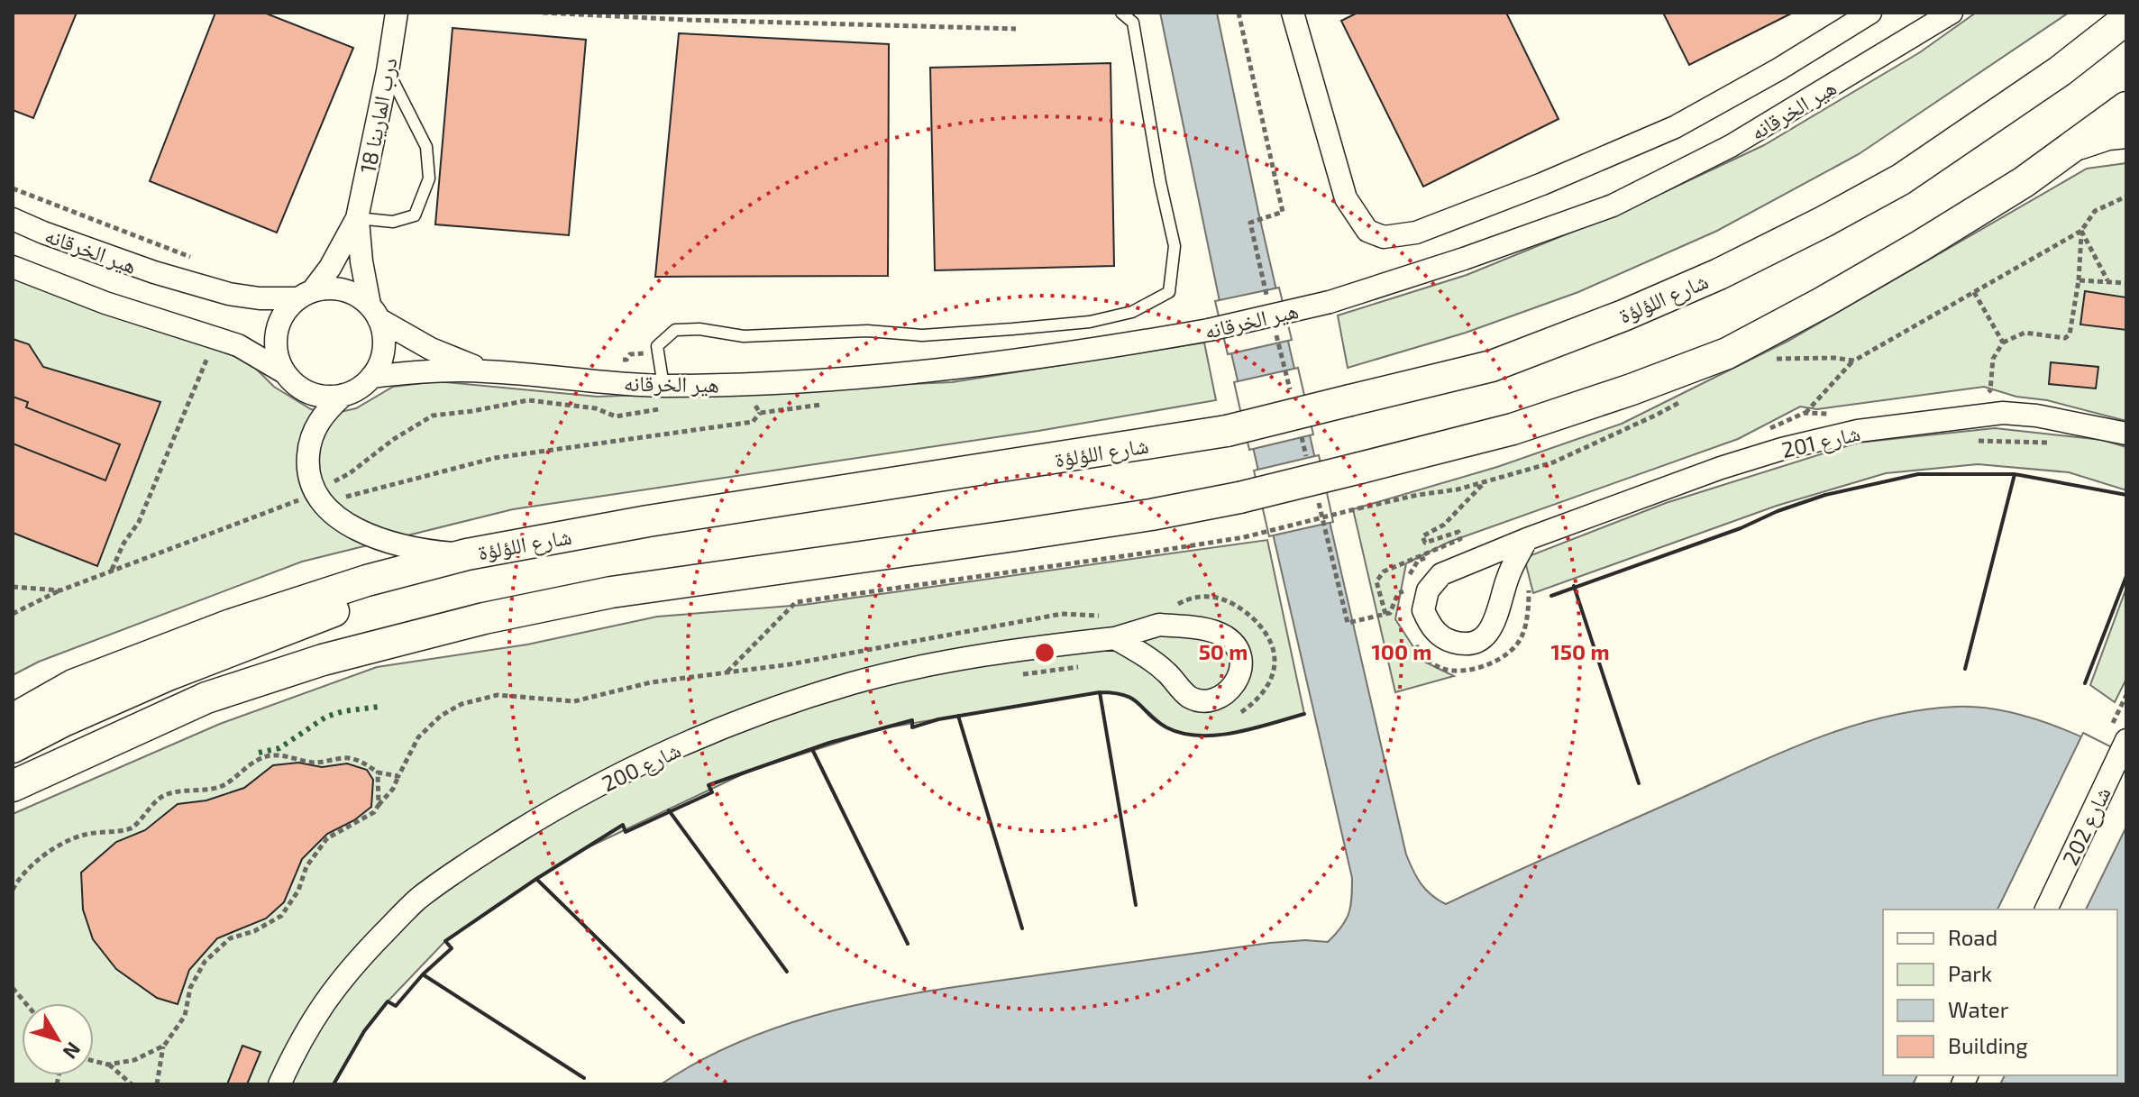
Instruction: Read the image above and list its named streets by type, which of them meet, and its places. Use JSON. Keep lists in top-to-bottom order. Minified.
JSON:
{"streets":{"main road":["شارع اللؤلؤة"],"street":["هير الخرقانه","درب المارينا 18","شارع 201","شارع 200","شارع 202"]},"crossings":[["هير الخرقانه","درب المارينا 18"]],"legend":["Road","Park","Water","Building"],"north":"bottom right","rings":["50 m","100 m","150 m"]}
